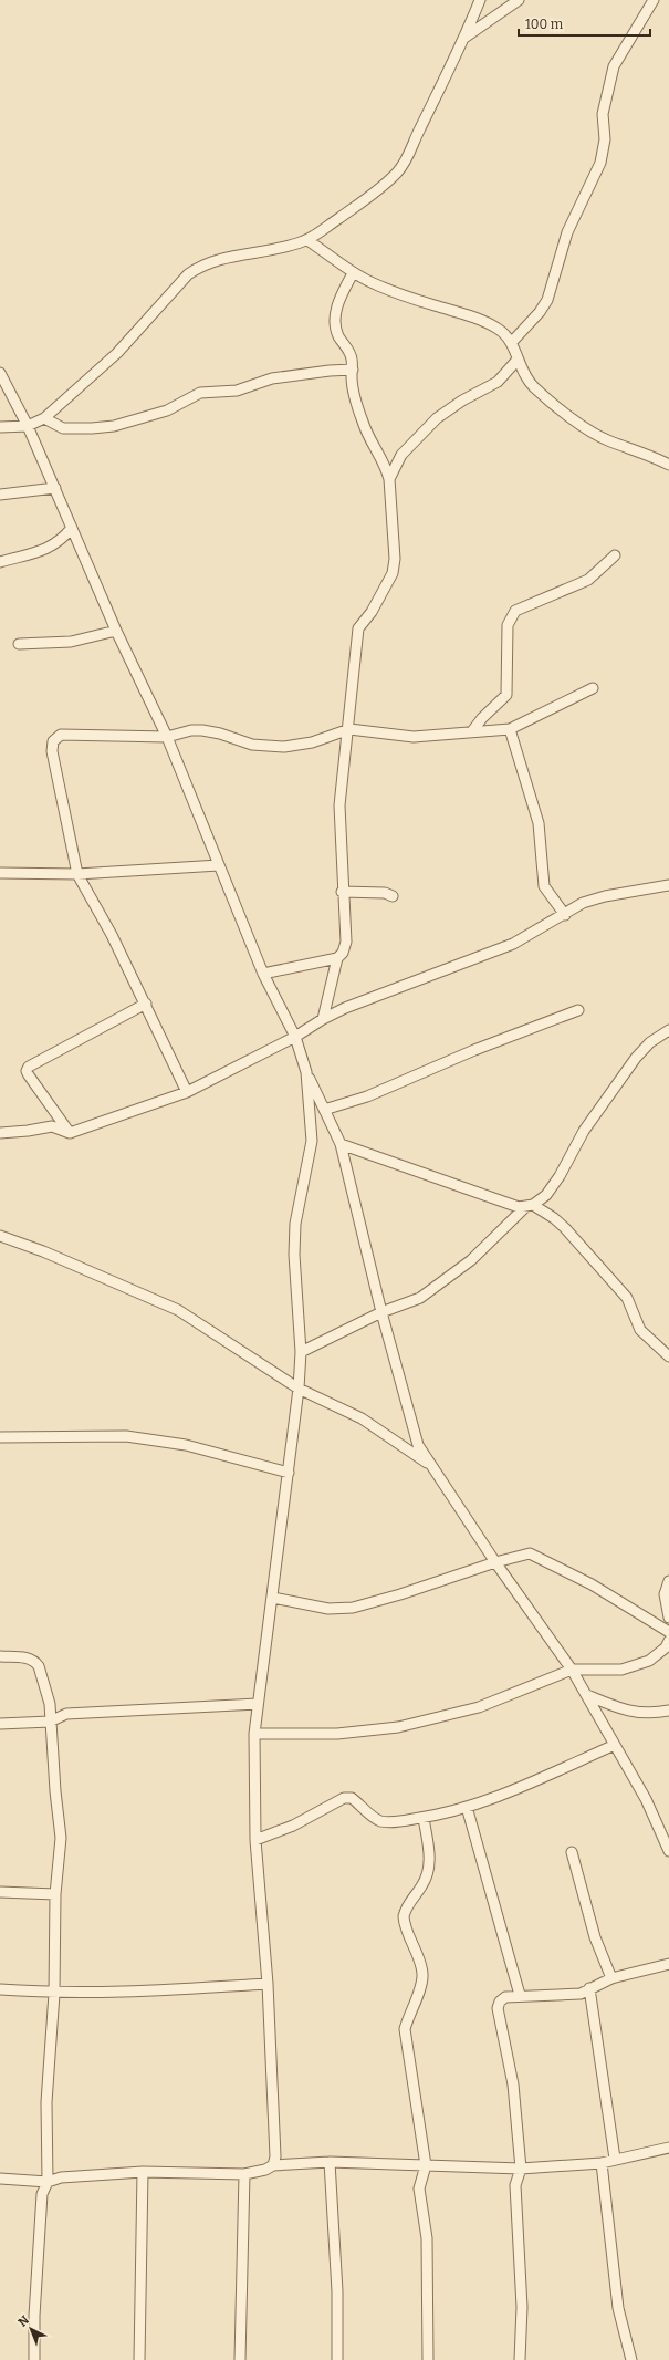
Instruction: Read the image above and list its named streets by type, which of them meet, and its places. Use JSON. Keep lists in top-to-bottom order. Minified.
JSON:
{"scale_bar":"100 m","north":"top left"}
